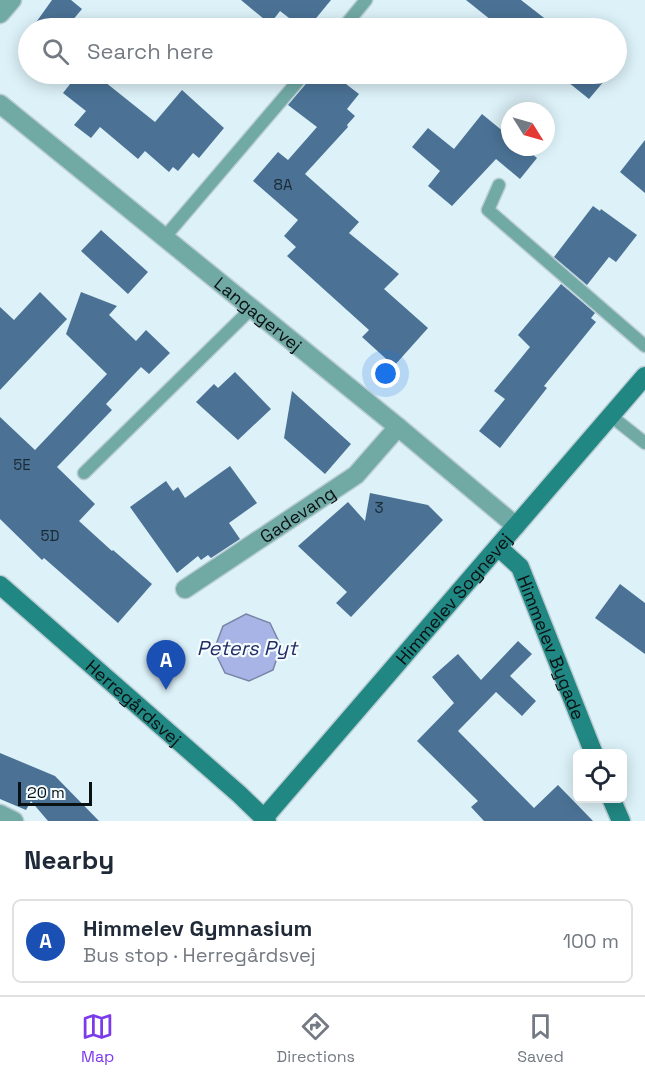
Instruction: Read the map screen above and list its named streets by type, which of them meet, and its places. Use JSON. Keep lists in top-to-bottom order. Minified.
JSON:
{"streets":{"street":["Langagervej","Gadevang","Himmelev Sognevej","Himmelev Bygade","Herregårdsvej"]},"crossings":[["Langagervej","Gadevang"],["Langagervej","Himmelev Sognevej"],["Himmelev Sognevej","Himmelev Bygade"],["Himmelev Sognevej","Herregårdsvej"]],"water":["Peters Pyt"],"house_numbers":["8A","5E","3","5D"],"scale_bar":"20 m","north":"bottom right","page":{"search":"Search here","pins":"A","scale":"20 m","heading":"Nearby","list":[{"mark":"A","name":"Himmelev Gymnasium","note":"Bus stop · Herregårdsvej","value":"100 m"}],"nav":["Map","Directions","Saved"]}}
